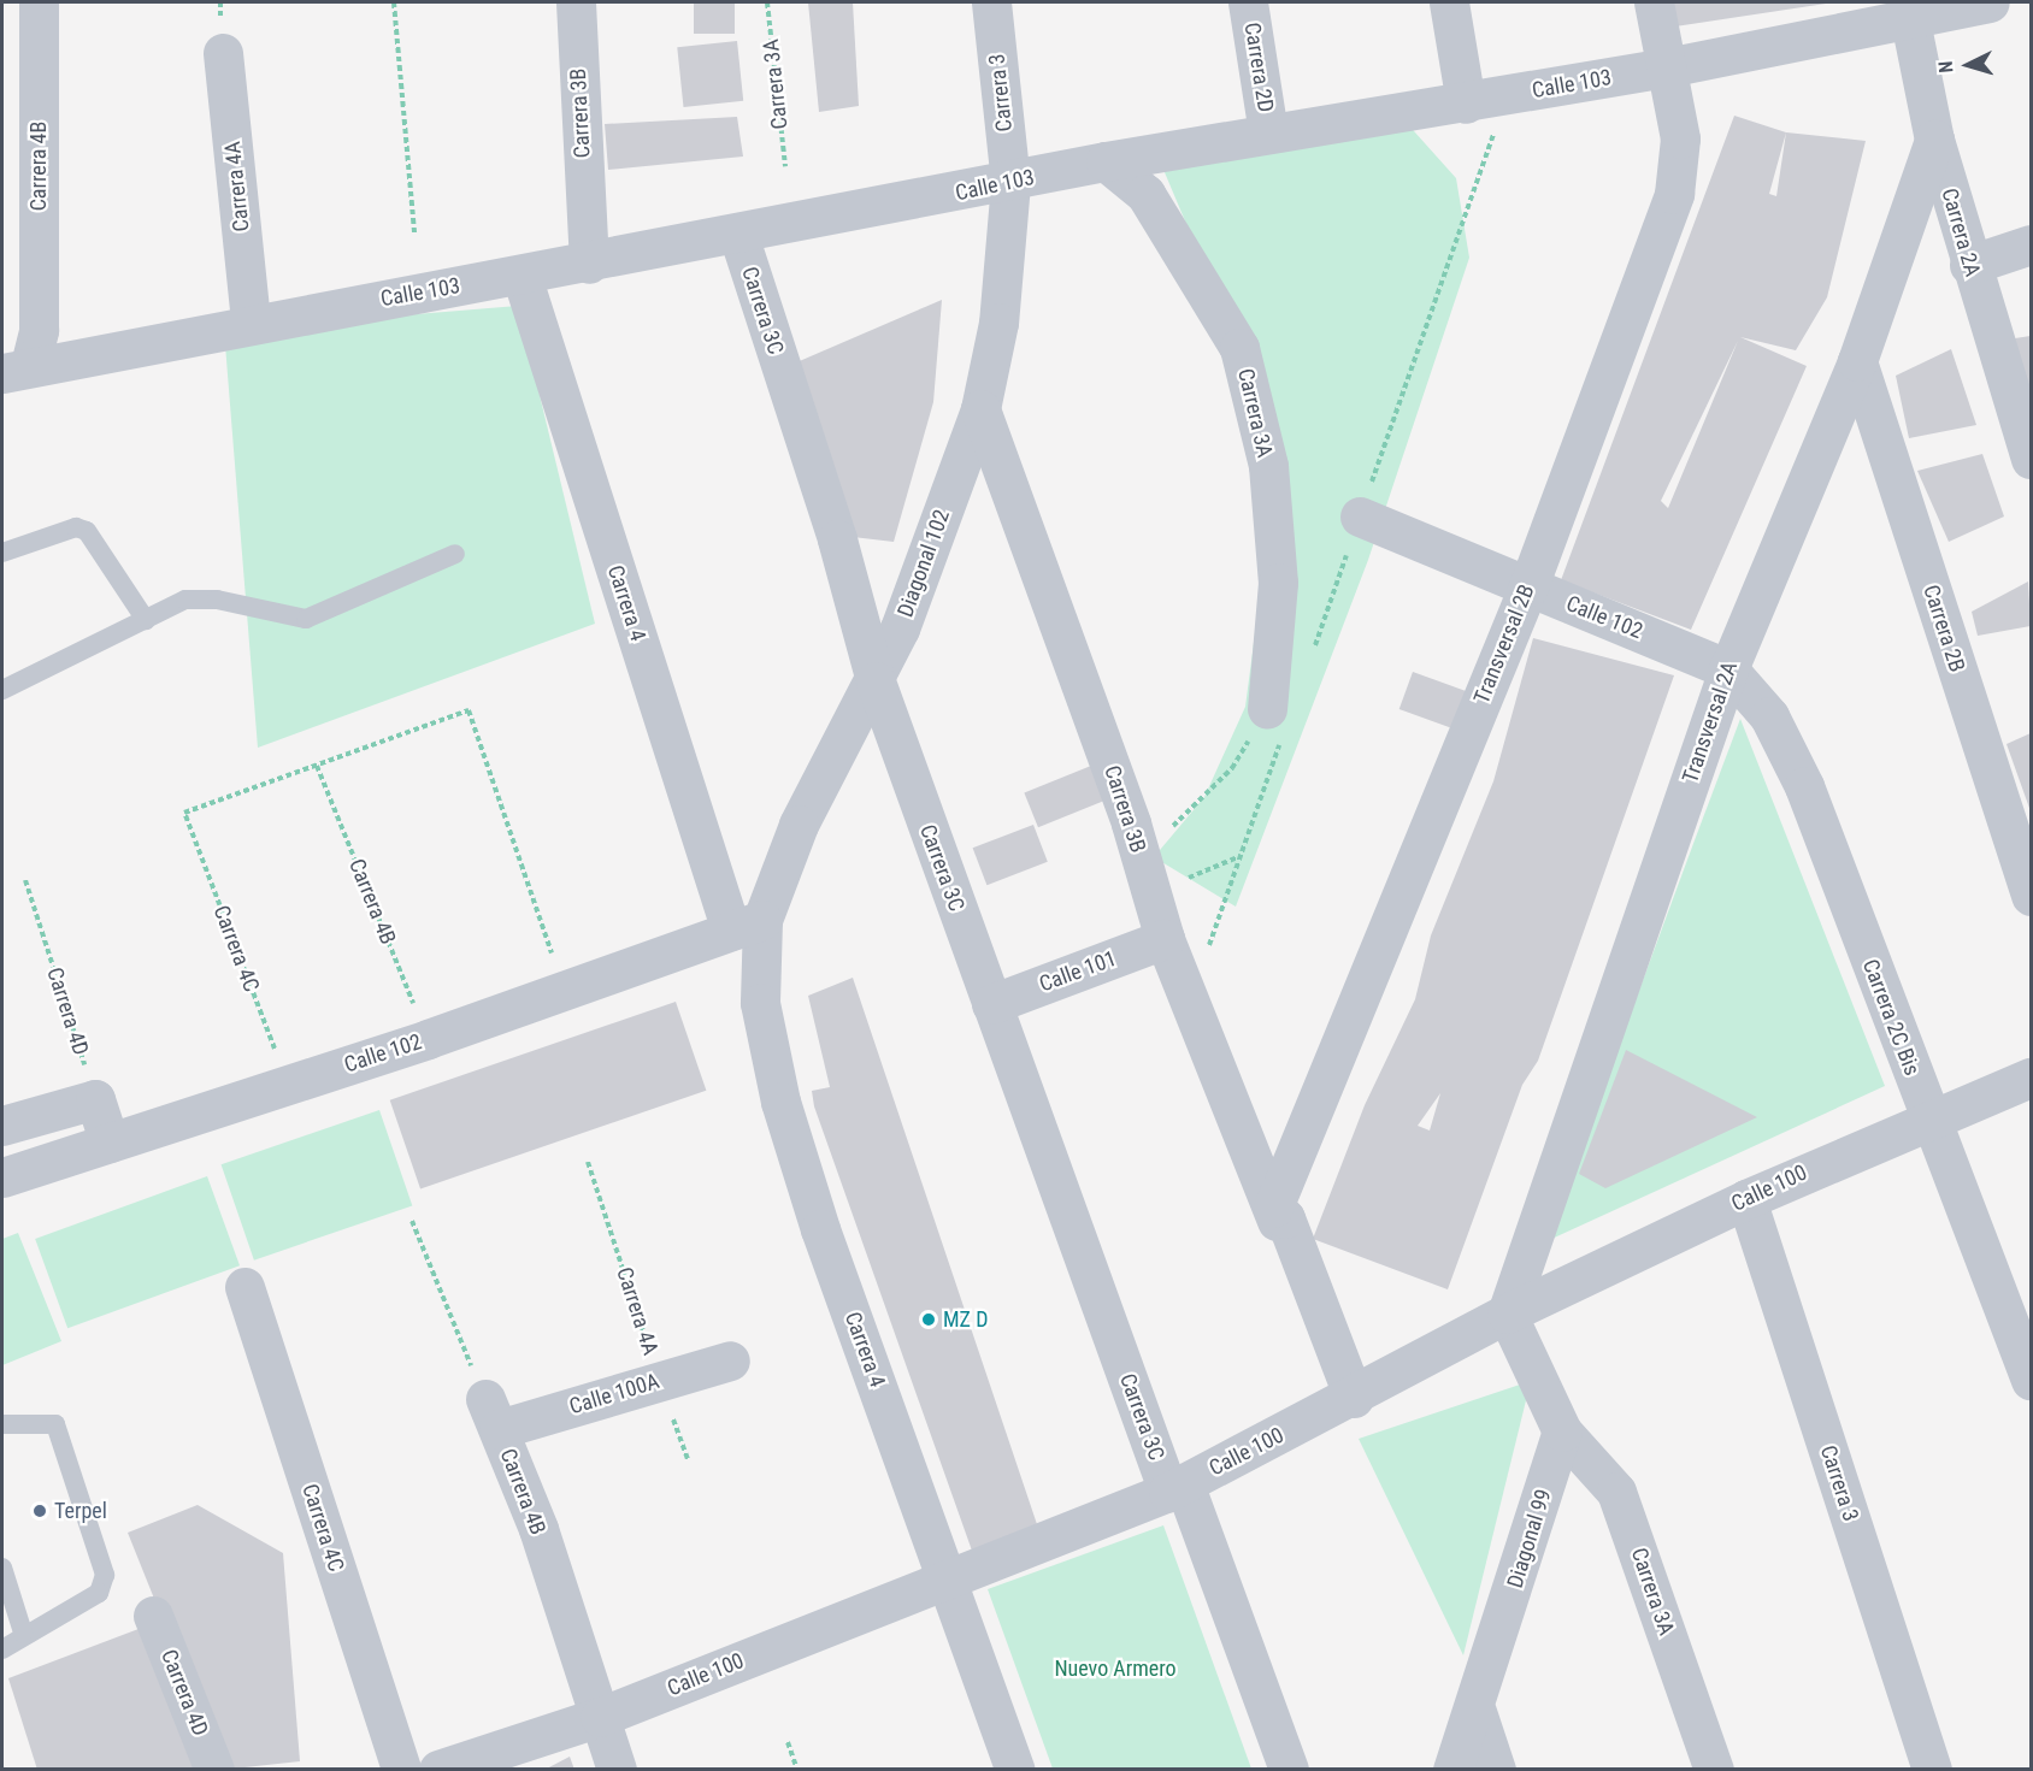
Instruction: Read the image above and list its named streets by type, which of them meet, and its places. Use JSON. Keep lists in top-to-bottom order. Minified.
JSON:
{"streets":{"street":["Carrera 2D","Carrera 3A","Calle 103","Carrera 3","Carrera 3B","Carrera 4B","Carrera 4A","Carrera 2A","Carrera 3C","Diagonal 102","Carrera 4","Calle 102","Carrera 2B","Transversal 2B","Transversal 2A","Carrera 4C","Calle 101","Carrera 4D","Carrera 2C Bis","Calle 100","Calle 100A","Diagonal 99"]},"crossings":[["Carrera 2D","Calle 103"],["Carrera 3A","Calle 103"],["Carrera 3A","Diagonal 99"],["Calle 103","Carrera 3"],["Calle 103","Carrera 3B"],["Calle 103","Carrera 4B"],["Calle 103","Carrera 4A"],["Calle 103","Carrera 2A"],["Calle 103","Carrera 3C"],["Calle 103","Diagonal 102"],["Calle 103","Carrera 4"],["Calle 103","Transversal 2B"],["Carrera 3","Diagonal 102"],["Carrera 3","Calle 100"],["Carrera 3B","Diagonal 102"],["Carrera 3B","Transversal 2B"],["Carrera 3B","Calle 101"],["Carrera 3B","Calle 100"],["Carrera 4B","Calle 102"],["Carrera 4B","Carrera 4C"],["Carrera 4B","Calle 100"],["Carrera 4B","Calle 100A"],["Carrera 4A","Calle 100A"],["Carrera 2A","Transversal 2A"],["Carrera 3C","Diagonal 102"],["Carrera 3C","Calle 101"],["Carrera 3C","Calle 100"],["Diagonal 102","Carrera 4"],["Diagonal 102","Calle 102"],["Carrera 4","Calle 102"],["Carrera 4","Calle 100"],["Calle 102","Transversal 2B"],["Calle 102","Transversal 2A"],["Calle 102","Carrera 4C"],["Calle 102","Carrera 2C Bis"],["Carrera 2B","Transversal 2A"],["Transversal 2A","Carrera 2C Bis"],["Transversal 2A","Calle 100"],["Carrera 2C Bis","Calle 100"]],"parks":["Nuevo Armero"],"places":["MZ D","Terpel"],"north":"left"}
